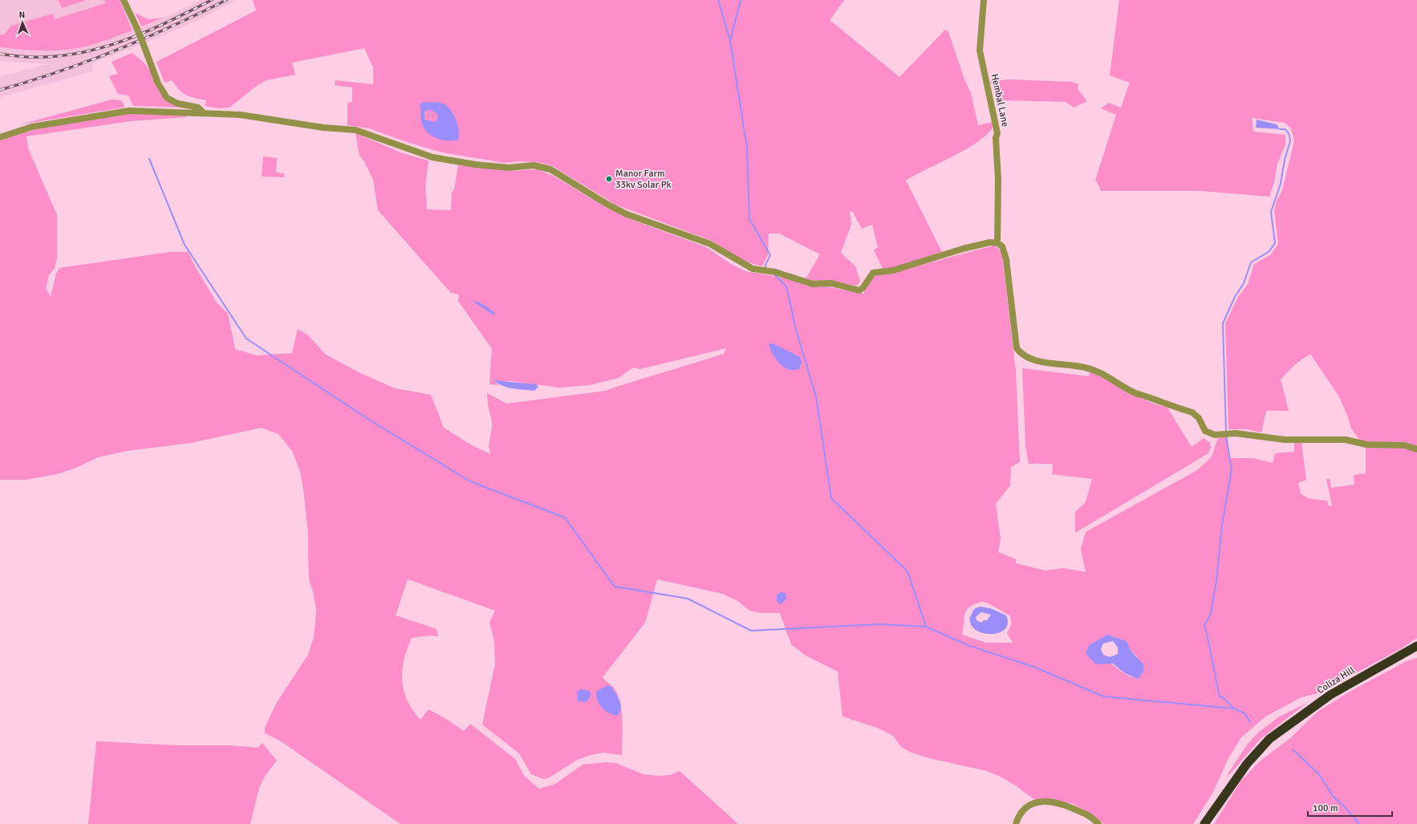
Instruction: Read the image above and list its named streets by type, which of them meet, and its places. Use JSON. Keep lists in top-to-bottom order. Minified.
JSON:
{"streets":{"highway":["Coliza Hill"],"street":["Hembal Lane"]},"places":["Manor Farm 33kv Solar Pk"],"scale_bar":"100 m","north":"top"}
